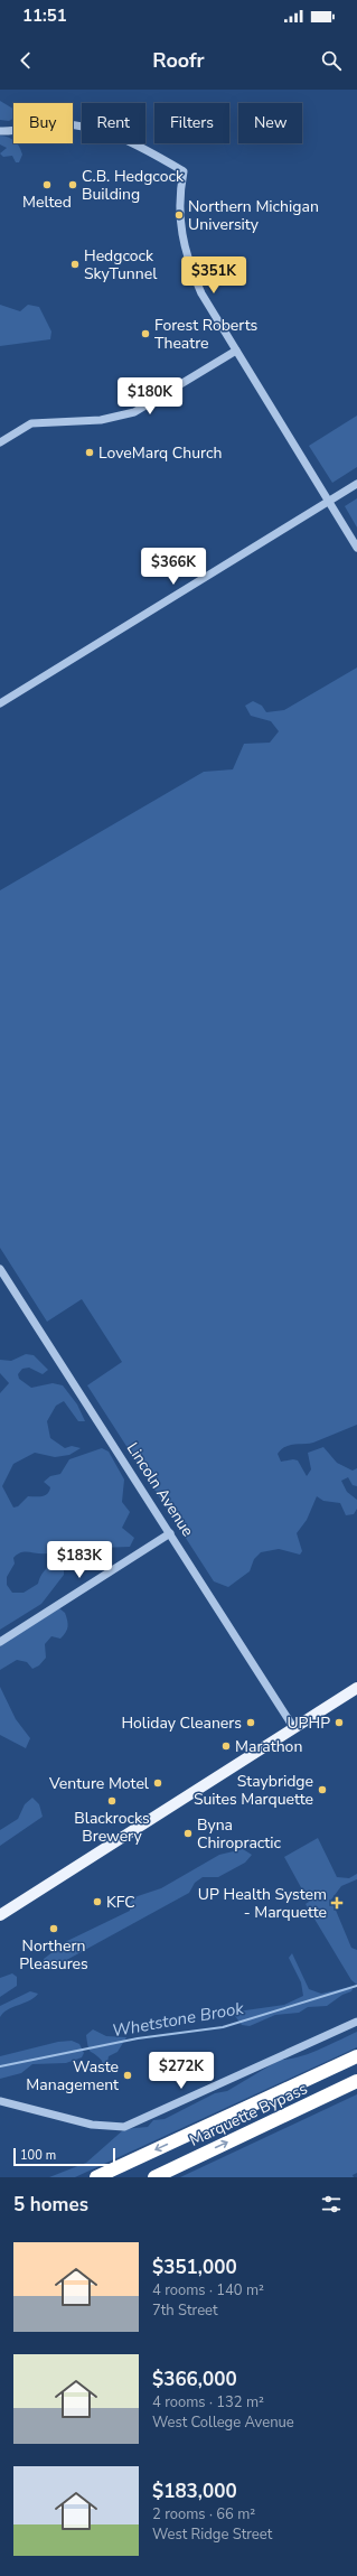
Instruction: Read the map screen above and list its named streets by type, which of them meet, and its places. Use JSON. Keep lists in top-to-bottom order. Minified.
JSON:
{"streets":{"highway":["Marquette Bypass"],"street":["Lincoln Avenue"]},"water":["Whetstone Brook"],"places":{"other":["Melted","C.B. Hedgcock Building","Northern Michigan University","Hedgcock SkyTunnel","Forest Roberts Theatre","LoveMarq Church","Holiday Cleaners","UPHP","Marathon","Venture Motel","Staybridge Suites Marquette","Blackrocks Brewery","Byna Chiropractic","KFC","Northern Pleasures","Waste Management"],"health":["UP Health System - Marquette"]},"scale_bar":"100 m","page":{"status":"11:51","header":"Roofr","chip":["Buy","Rent","Filters","New"],"price":["$351K","$180K","$366K","$183K","$272K"],"scale":"100 m","heading":"5 homes","list":[{"name":"$351,000","note":"4 rooms · 140 m² · 7th Street"},{"name":"$366,000","note":"4 rooms · 132 m² · West College Avenue"},{"name":"$183,000","note":"2 rooms · 66 m² · West Ridge Street"}]}}
